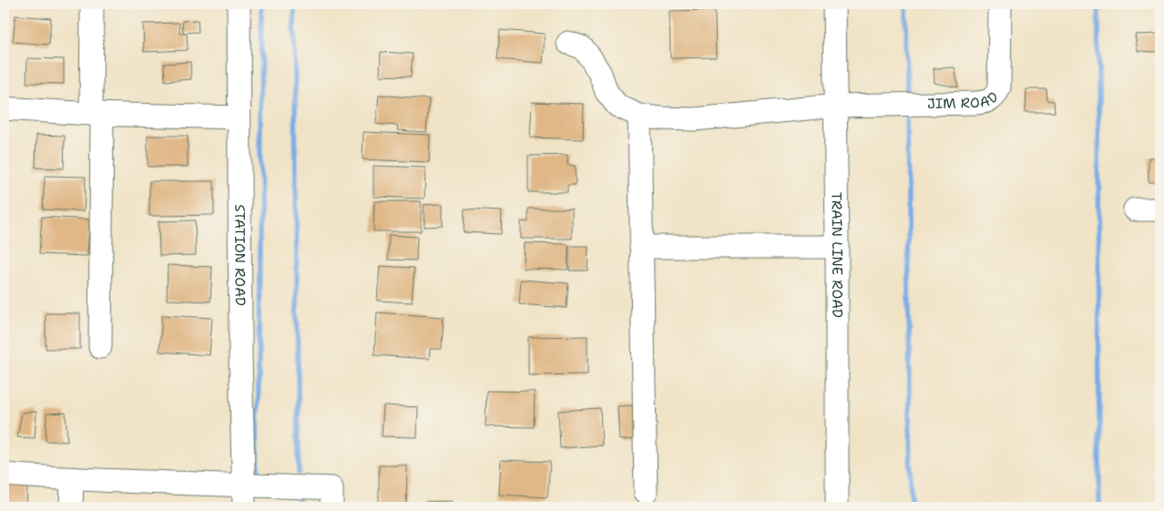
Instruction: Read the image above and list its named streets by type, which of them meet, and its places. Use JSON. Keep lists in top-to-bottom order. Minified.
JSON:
{"streets":{"street":["JIM ROAD","TRAIN LINE ROAD","STATION ROAD"]},"crossings":[["JIM ROAD","TRAIN LINE ROAD"]]}
